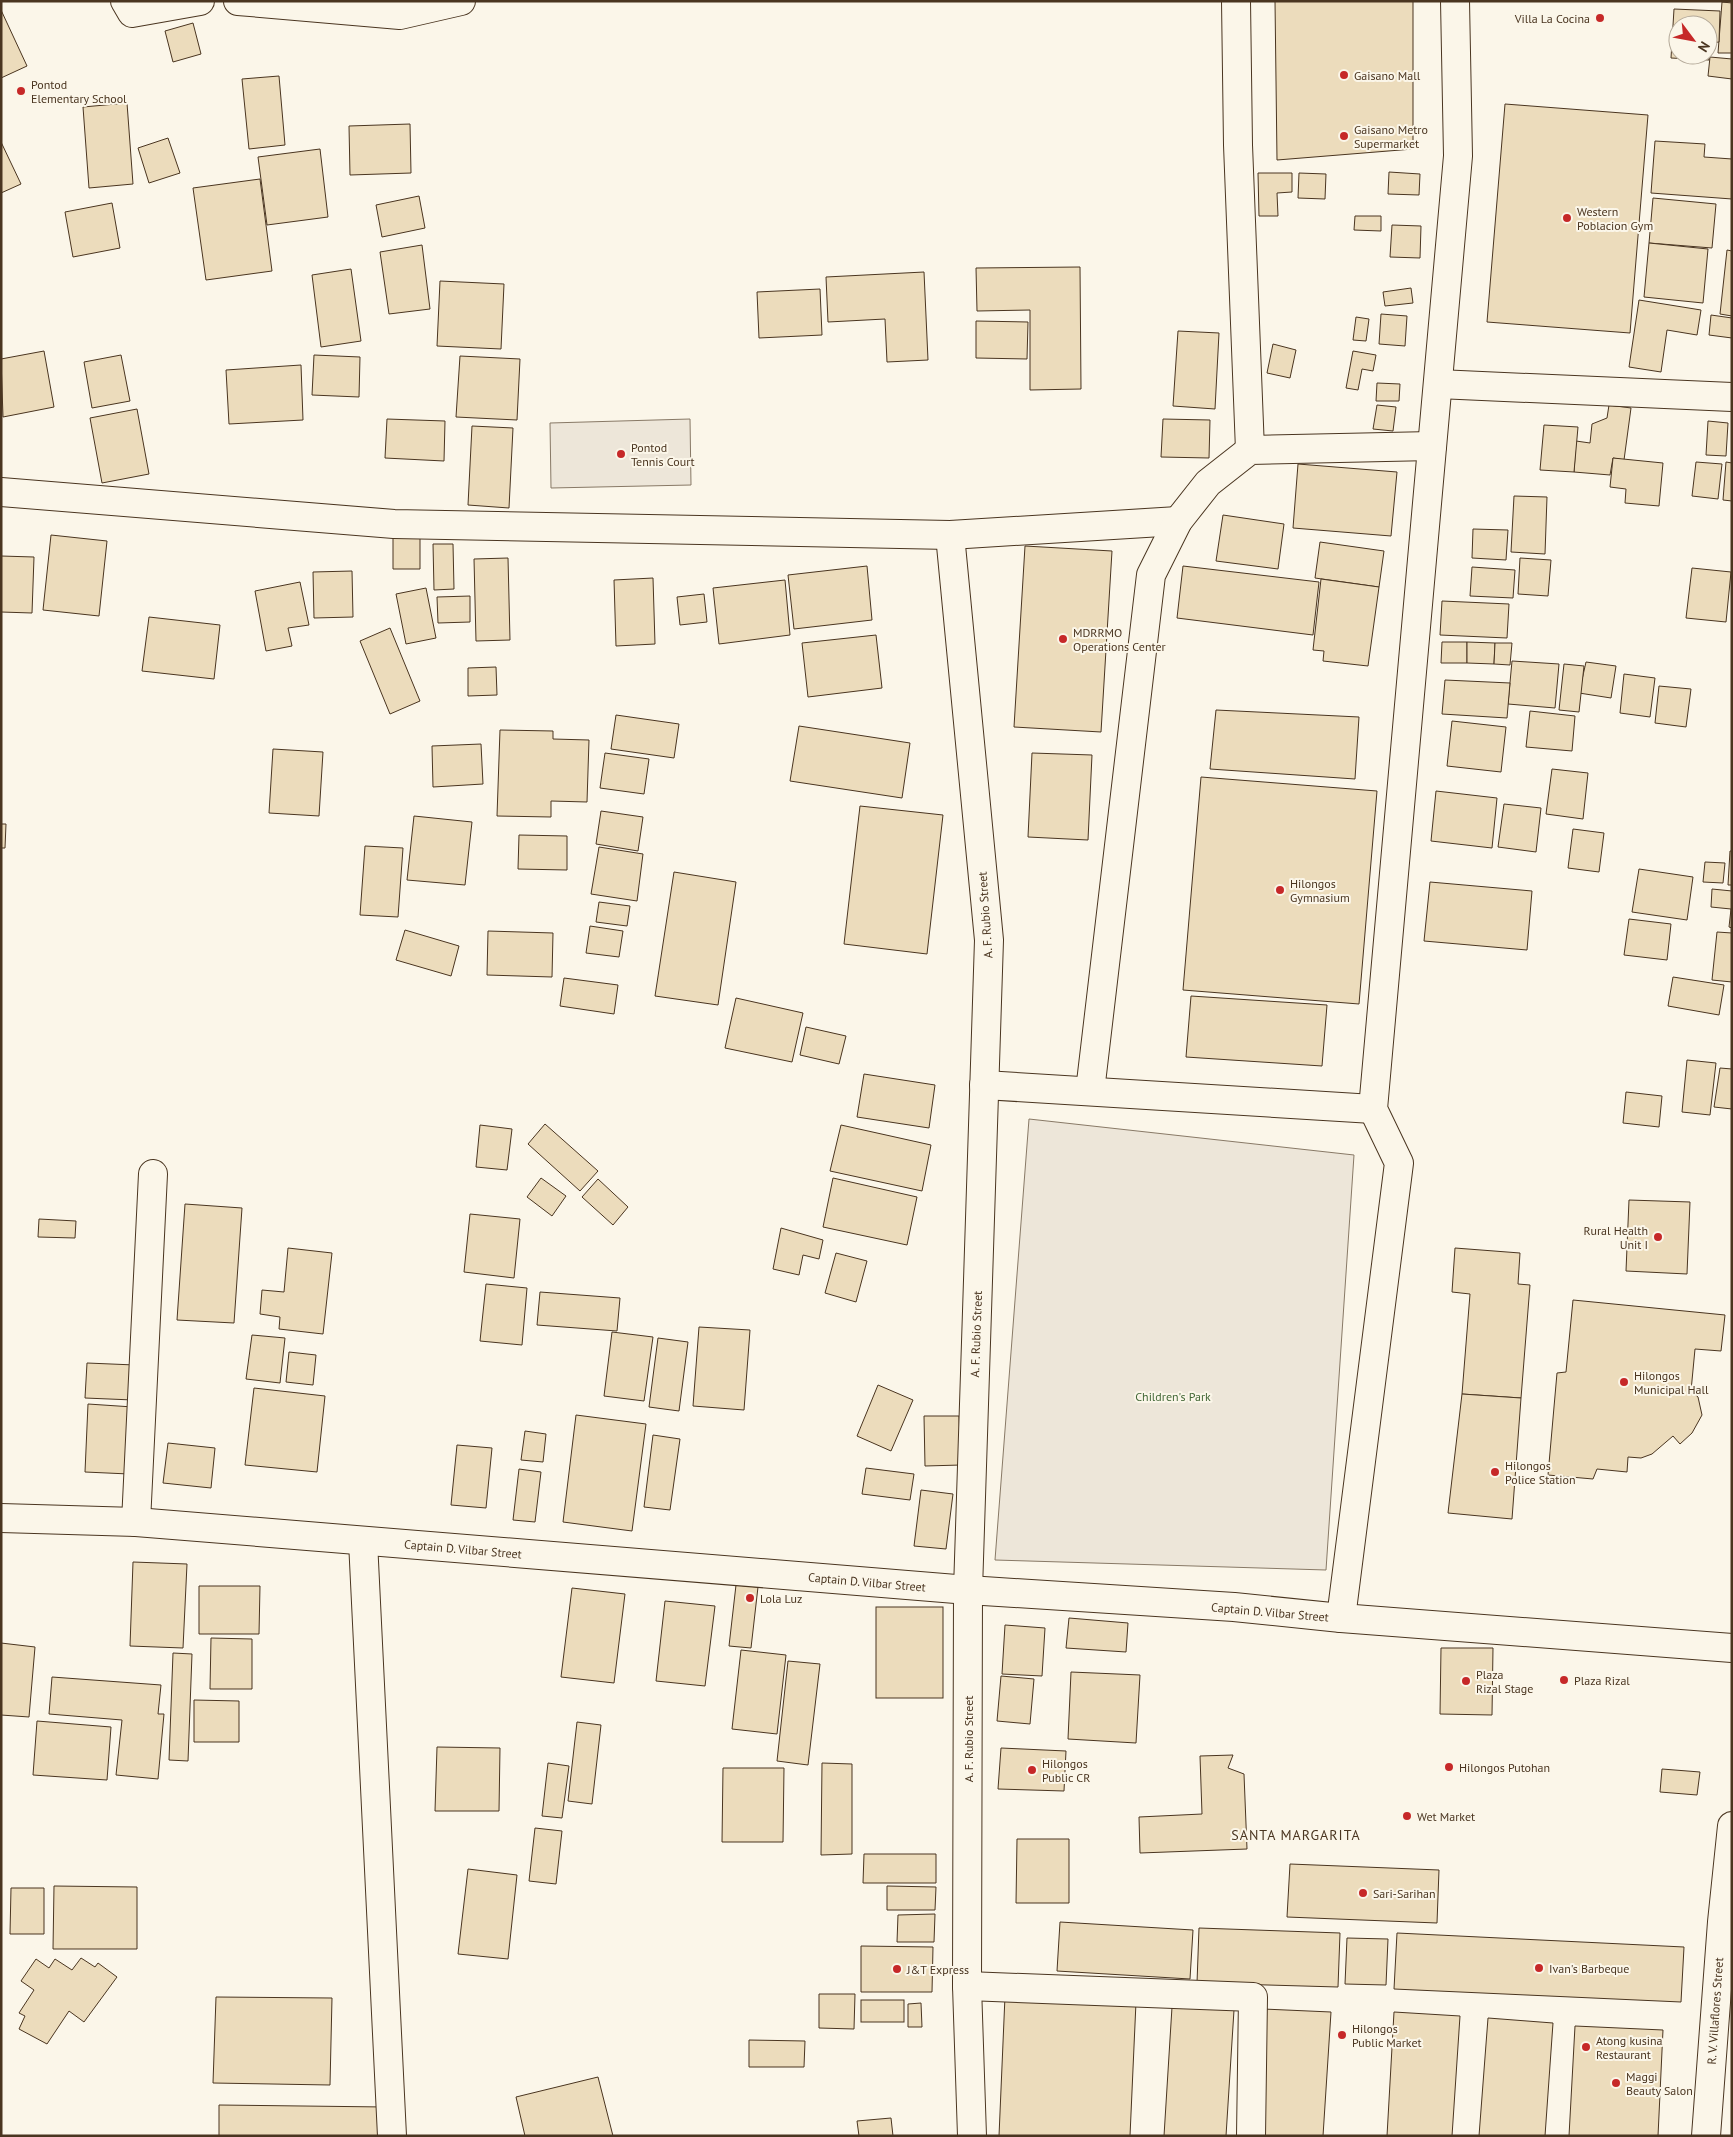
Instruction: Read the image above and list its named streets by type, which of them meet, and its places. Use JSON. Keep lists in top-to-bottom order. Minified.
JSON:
{"streets":{"street":["A. F. Rubio Street","Captain D. Vilbar Street","R. V. Villaflores Street"]},"crossings":[["A. F. Rubio Street","Captain D. Vilbar Street"]],"districts":["SANTA MARGARITA"],"parks":["Children's Park"],"places":["Villa La Cocina","Gaisano Mall","Pontod Elementary School","Gaisano Metro Supermarket","Western Poblacion Gym","Pontod Tennis Court","MDRRMO Operations Center","Hilongos Gymnasium","Rural Health Unit I","Hilongos Municipal Hall","Hilongos Police Station","Lola Luz","Plaza Rizal","Plaza Rizal Stage","Hilongos Putohan","Hilongos Public CR","Wet Market","Sari-Sarihan","Ivan's Barbeque","J&T Express","Hilongos Public Market","Atong kusina Restaurant","Maggi Beauty Salon"],"north":"bottom right"}
